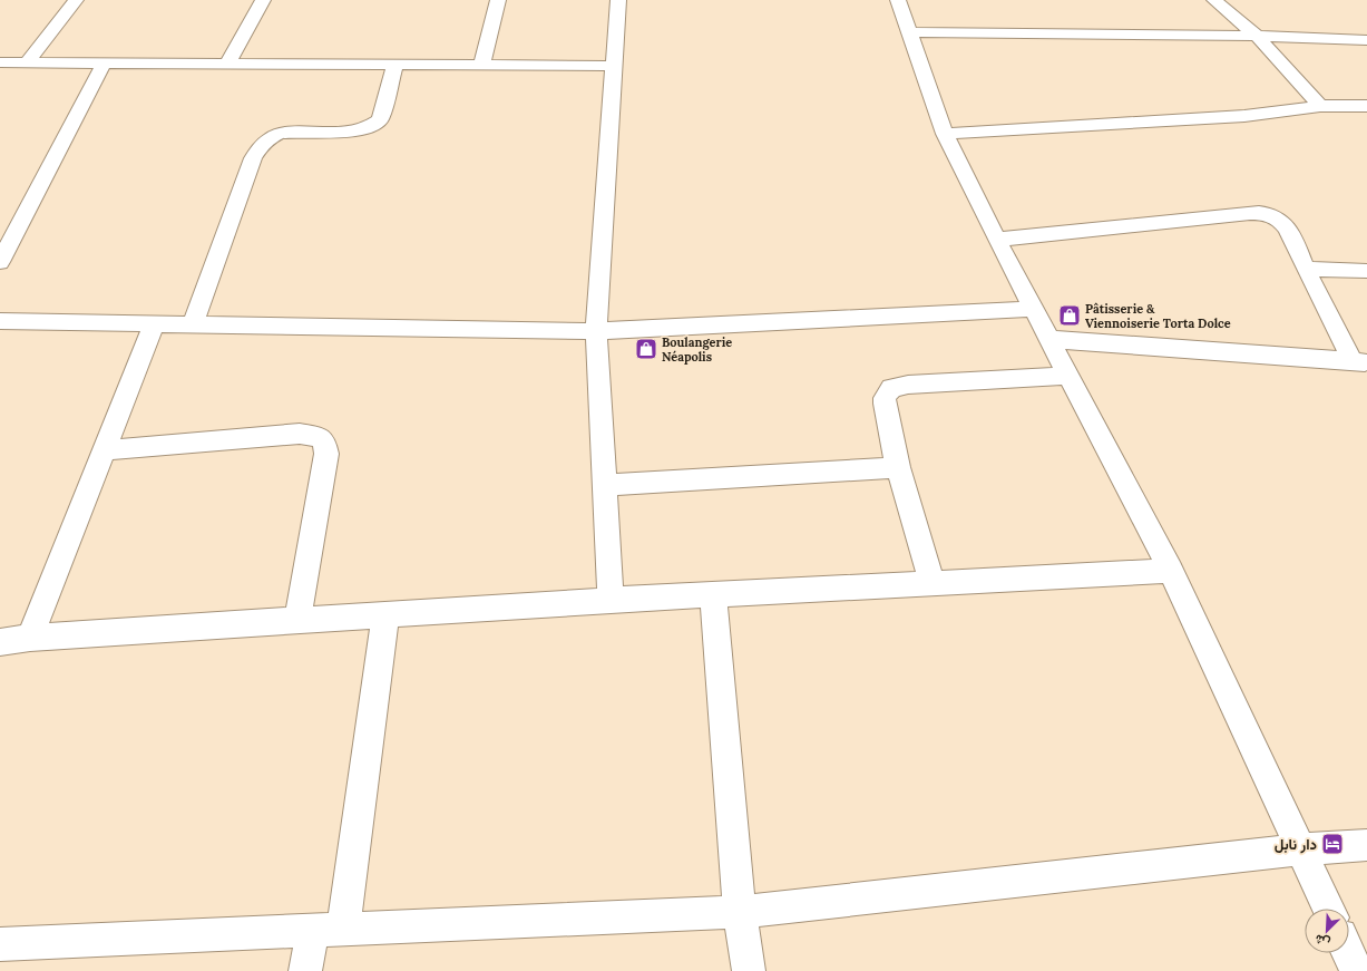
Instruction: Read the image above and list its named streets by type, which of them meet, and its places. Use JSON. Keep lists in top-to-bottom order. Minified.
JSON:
{"places":{"shop":["Pâtisserie & Viennoiserie Torta Dolce","Boulangerie Néapolis"],"hotel":["دار نابل"]},"north":"bottom left"}
